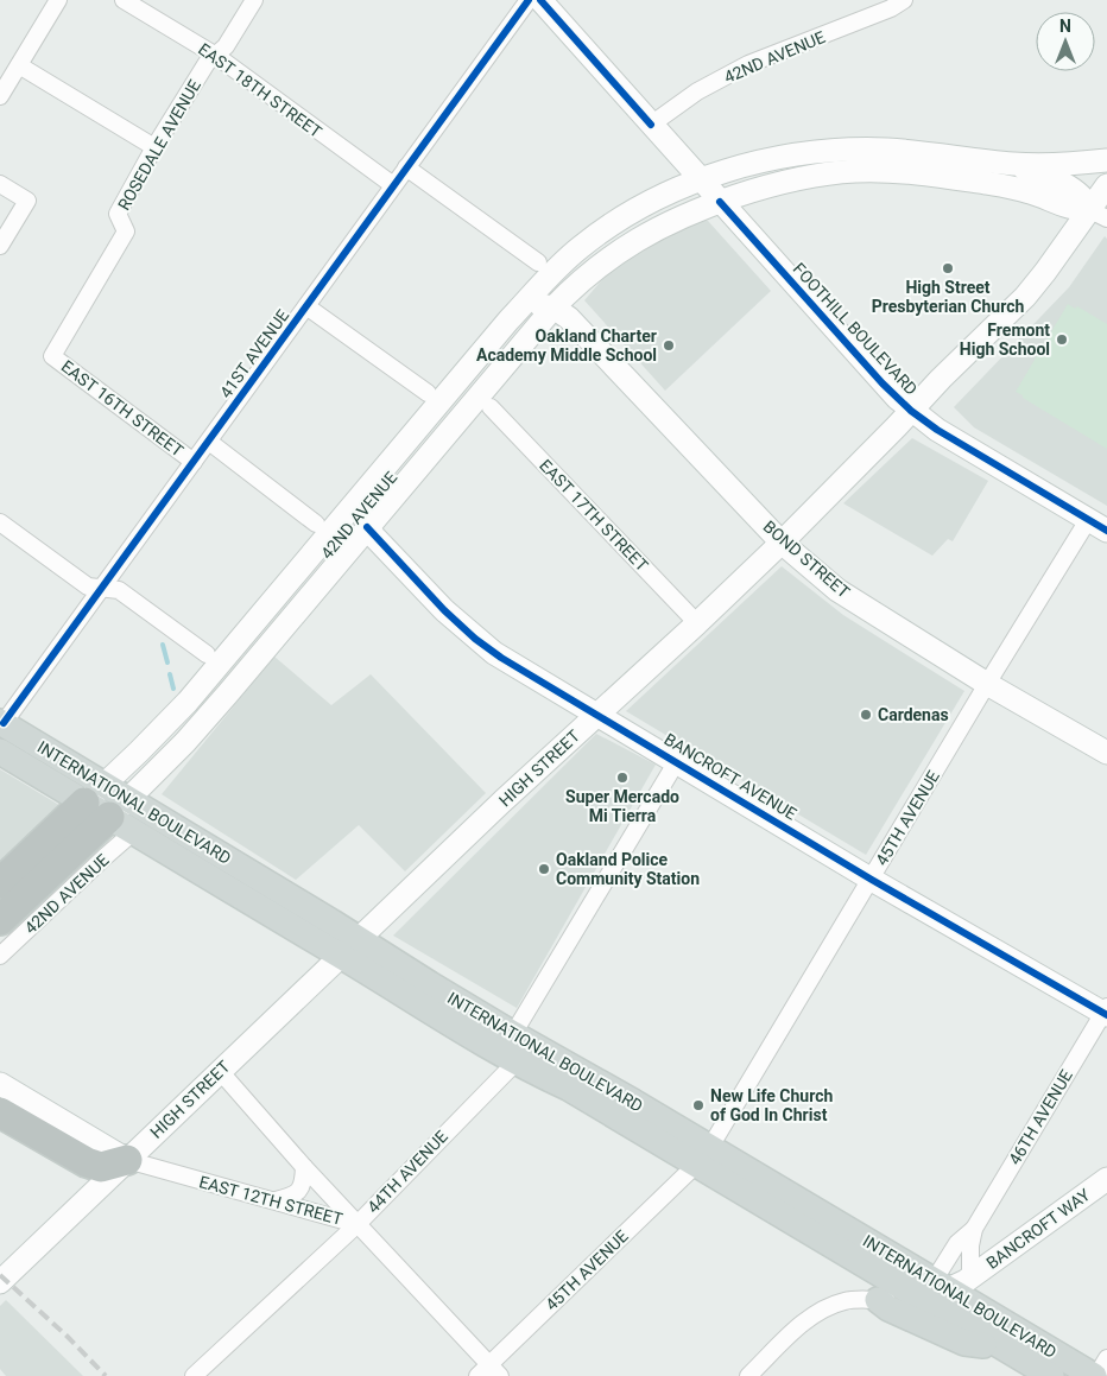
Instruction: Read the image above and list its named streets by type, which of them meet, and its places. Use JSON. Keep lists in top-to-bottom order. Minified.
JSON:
{"streets":{"main road":["42ND AVENUE","FOOTHILL BOULEVARD","BOND STREET","HIGH STREET","BANCROFT AVENUE","INTERNATIONAL BOULEVARD","EAST 12TH STREET","BANCROFT WAY"],"street":["EAST 18TH STREET","ROSEDALE AVENUE","41ST AVENUE","EAST 16TH STREET","EAST 17TH STREET","45TH AVENUE","46TH AVENUE","44TH AVENUE"]},"crossings":[["42ND AVENUE","FOOTHILL BOULEVARD"],["42ND AVENUE","BOND STREET"],["42ND AVENUE","HIGH STREET"],["42ND AVENUE","BANCROFT AVENUE"],["42ND AVENUE","INTERNATIONAL BOULEVARD"],["EAST 18TH STREET","ROSEDALE AVENUE"],["EAST 18TH STREET","41ST AVENUE"],["ROSEDALE AVENUE","EAST 16TH STREET"],["FOOTHILL BOULEVARD","HIGH STREET"],["FOOTHILL BOULEVARD","45TH AVENUE"],["41ST AVENUE","EAST 16TH STREET"],["41ST AVENUE","INTERNATIONAL BOULEVARD"],["EAST 17TH STREET","HIGH STREET"],["BOND STREET","HIGH STREET"],["BOND STREET","45TH AVENUE"],["HIGH STREET","BANCROFT AVENUE"],["HIGH STREET","INTERNATIONAL BOULEVARD"],["HIGH STREET","EAST 12TH STREET"],["BANCROFT AVENUE","45TH AVENUE"],["BANCROFT AVENUE","46TH AVENUE"],["INTERNATIONAL BOULEVARD","45TH AVENUE"],["INTERNATIONAL BOULEVARD","46TH AVENUE"],["INTERNATIONAL BOULEVARD","44TH AVENUE"],["45TH AVENUE","EAST 12TH STREET"],["46TH AVENUE","BANCROFT WAY"],["44TH AVENUE","EAST 12TH STREET"]],"places":["High Street Presbyterian Church","Fremont High School","Oakland Charter Academy Middle School","Cardenas","Super Mercado Mi Tierra","Oakland Police Community Station","New Life Church of God In Christ"],"north":"top"}
